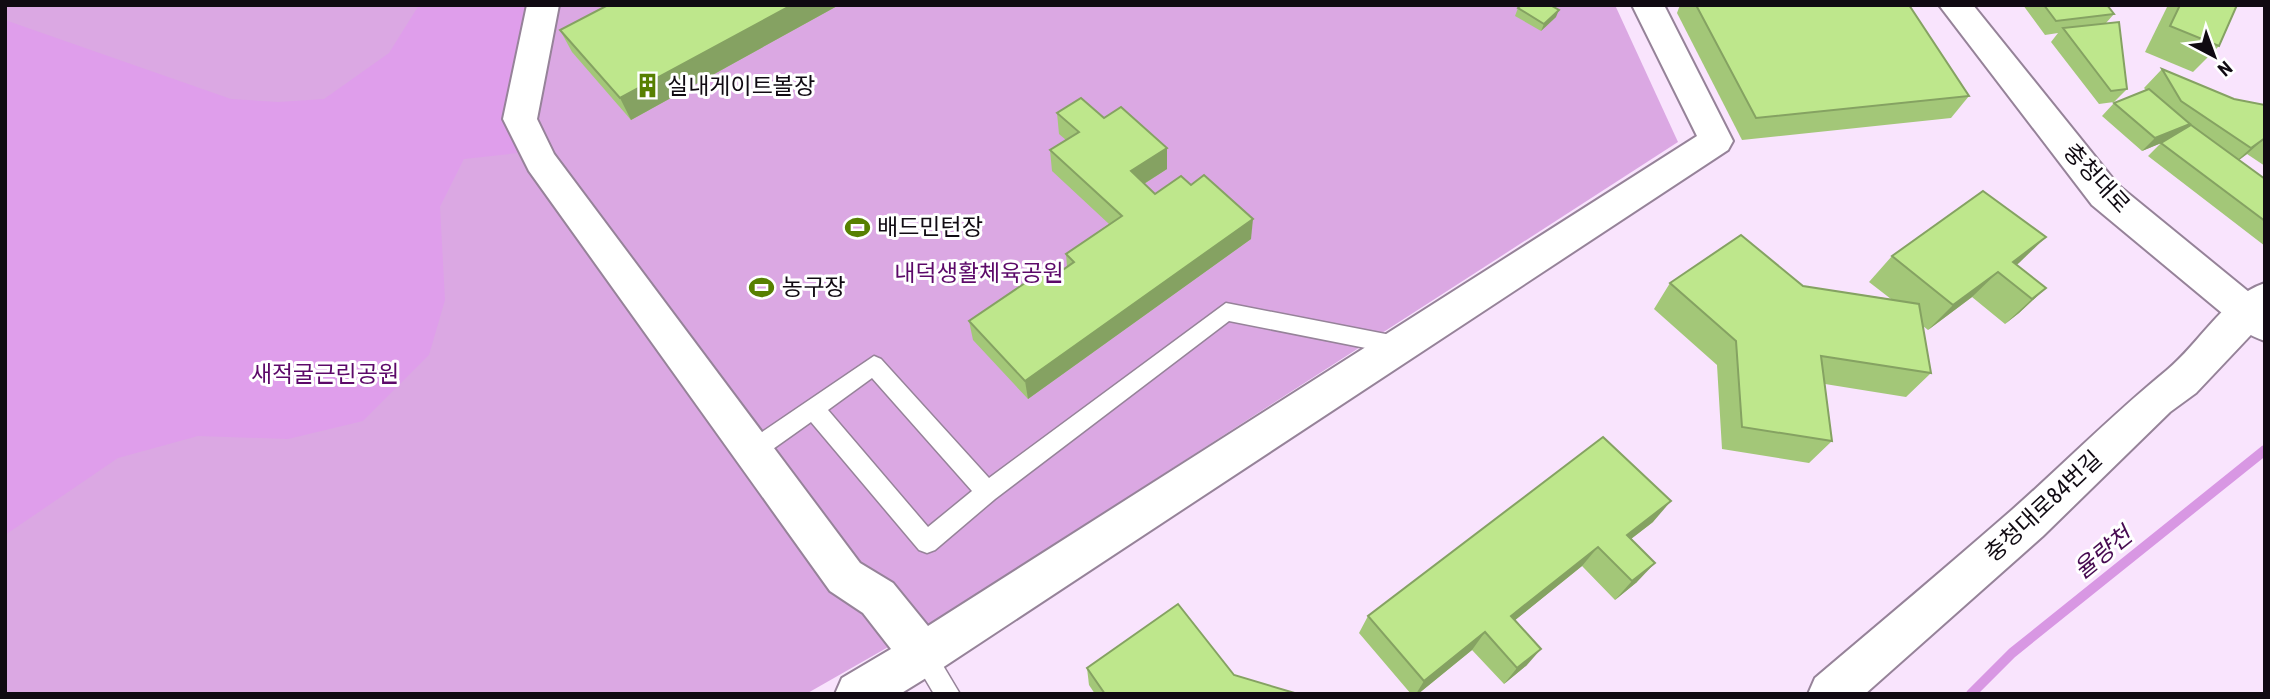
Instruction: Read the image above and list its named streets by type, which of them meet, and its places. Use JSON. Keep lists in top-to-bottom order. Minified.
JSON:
{"streets":{"street":["충청대로","충청대로84번길"]},"crossings":[["충청대로","충청대로84번길"]],"water":["율량천"],"parks":["내덕생활체육공원","새적굴근린공원"],"places":{"building":["실내게이트볼장"],"sports":["배드민턴장","농구장"]},"north":"bottom right"}
